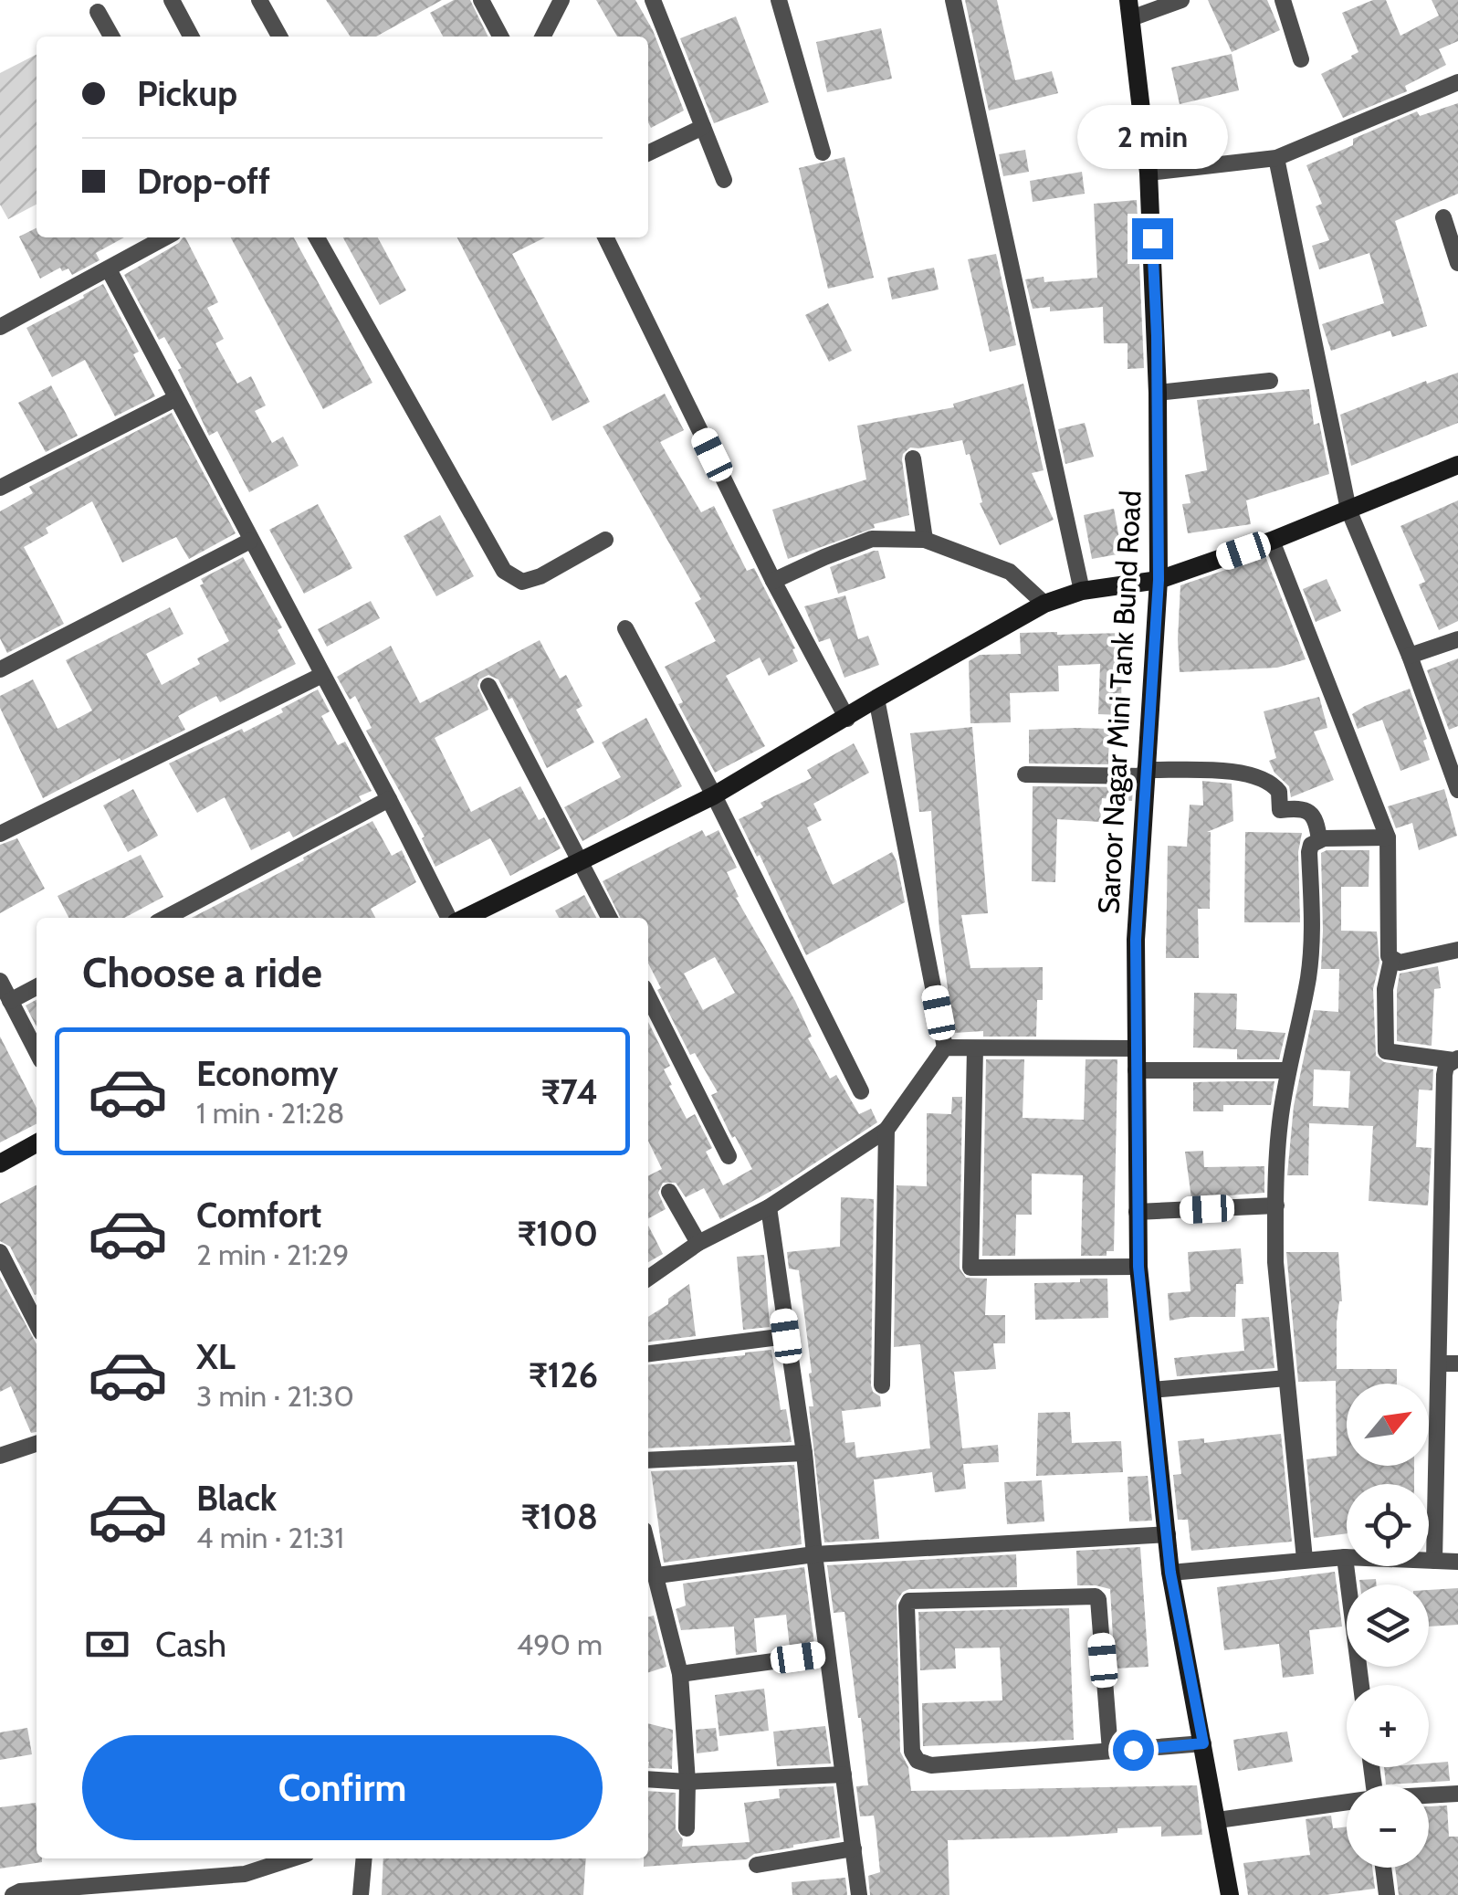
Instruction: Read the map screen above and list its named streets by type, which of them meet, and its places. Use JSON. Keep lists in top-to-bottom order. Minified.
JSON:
{"streets":{"main road":["Saroor Nagar Mini Tank Bund Road"]},"north":"top right","page":{"banner":["Pickup","Drop-off"],"bubble":"2 min","heading":"Choose a ride","list":[{"name":"Economy","note":"1 min · 21:28","value":"₹74"},{"name":"Comfort","note":"2 min · 21:29","value":"₹100"},{"name":"XL","note":"3 min · 21:30","value":"₹126"},{"name":"Black","note":"4 min · 21:31","value":"₹108"}],"map_buttons":["+","−"],"pay":["Cash","490 m"],"buttons":"Confirm"}}
